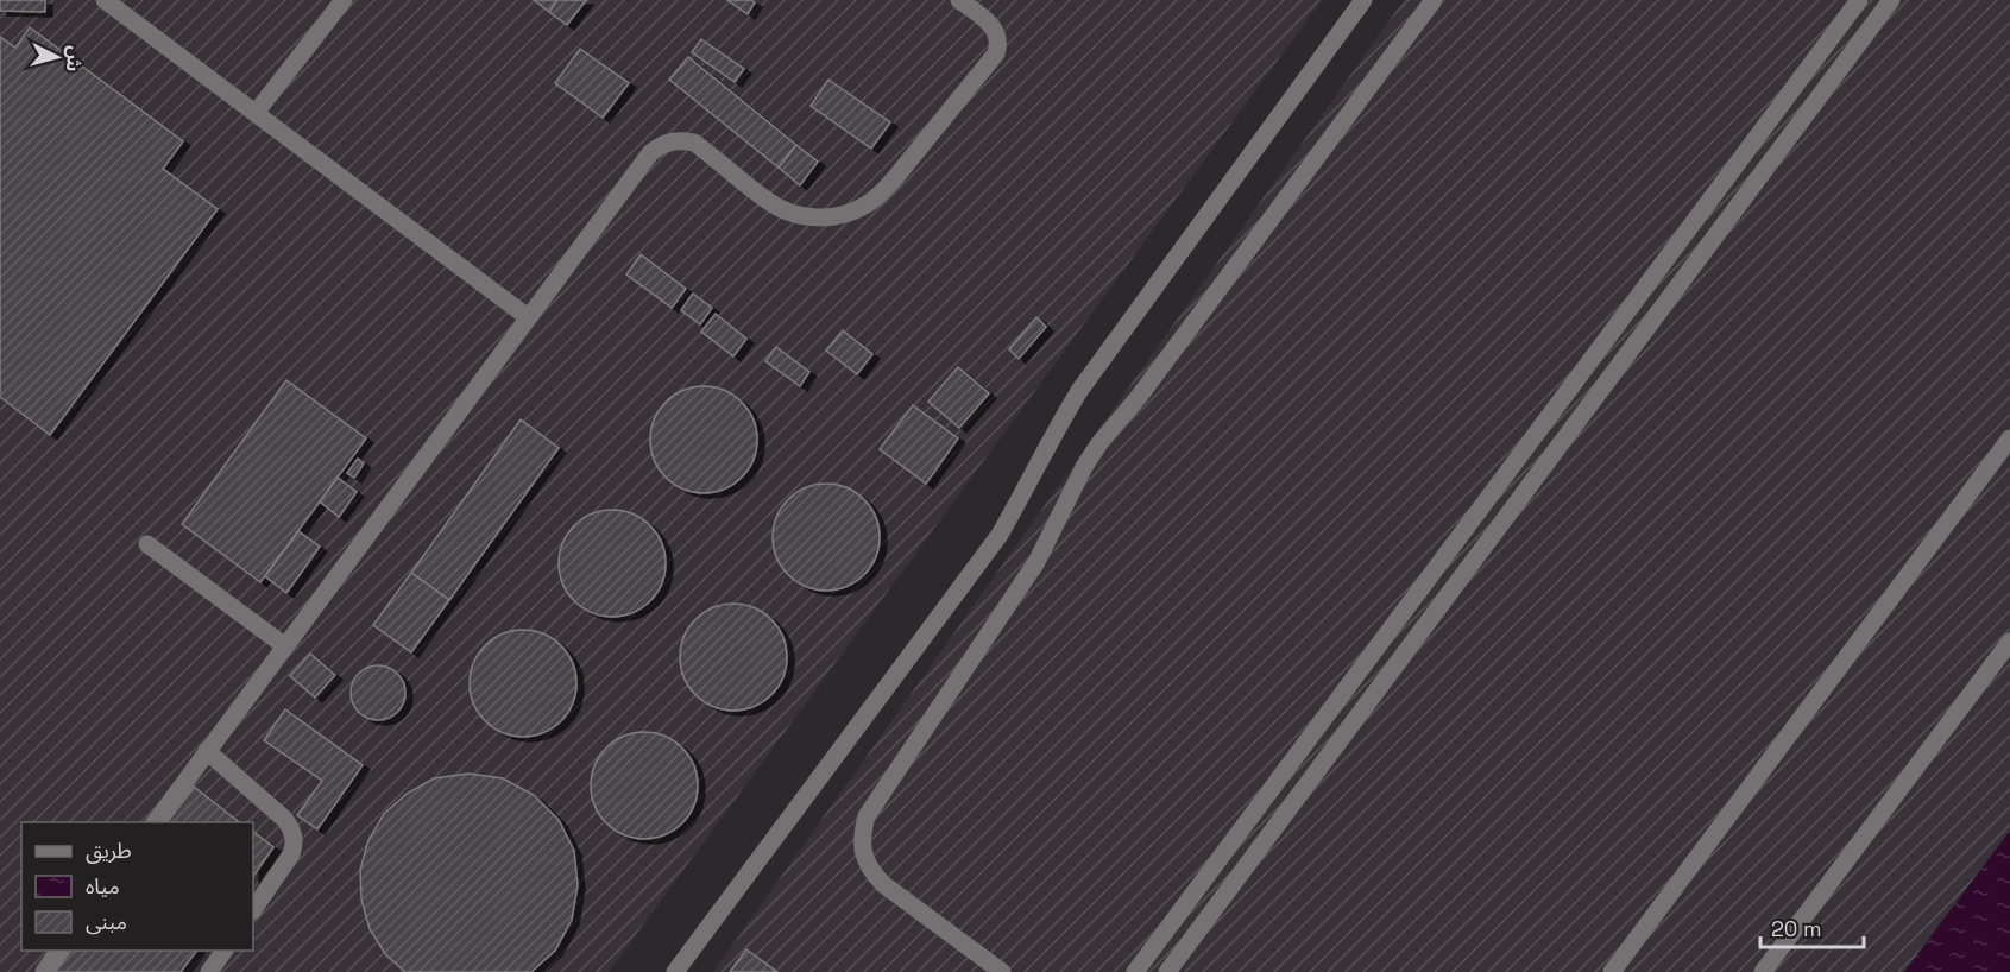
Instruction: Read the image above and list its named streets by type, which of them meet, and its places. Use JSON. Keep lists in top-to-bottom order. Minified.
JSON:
{"legend":["طريق","مياه","مبنى"],"scale_bar":"20 m","north":"right"}
